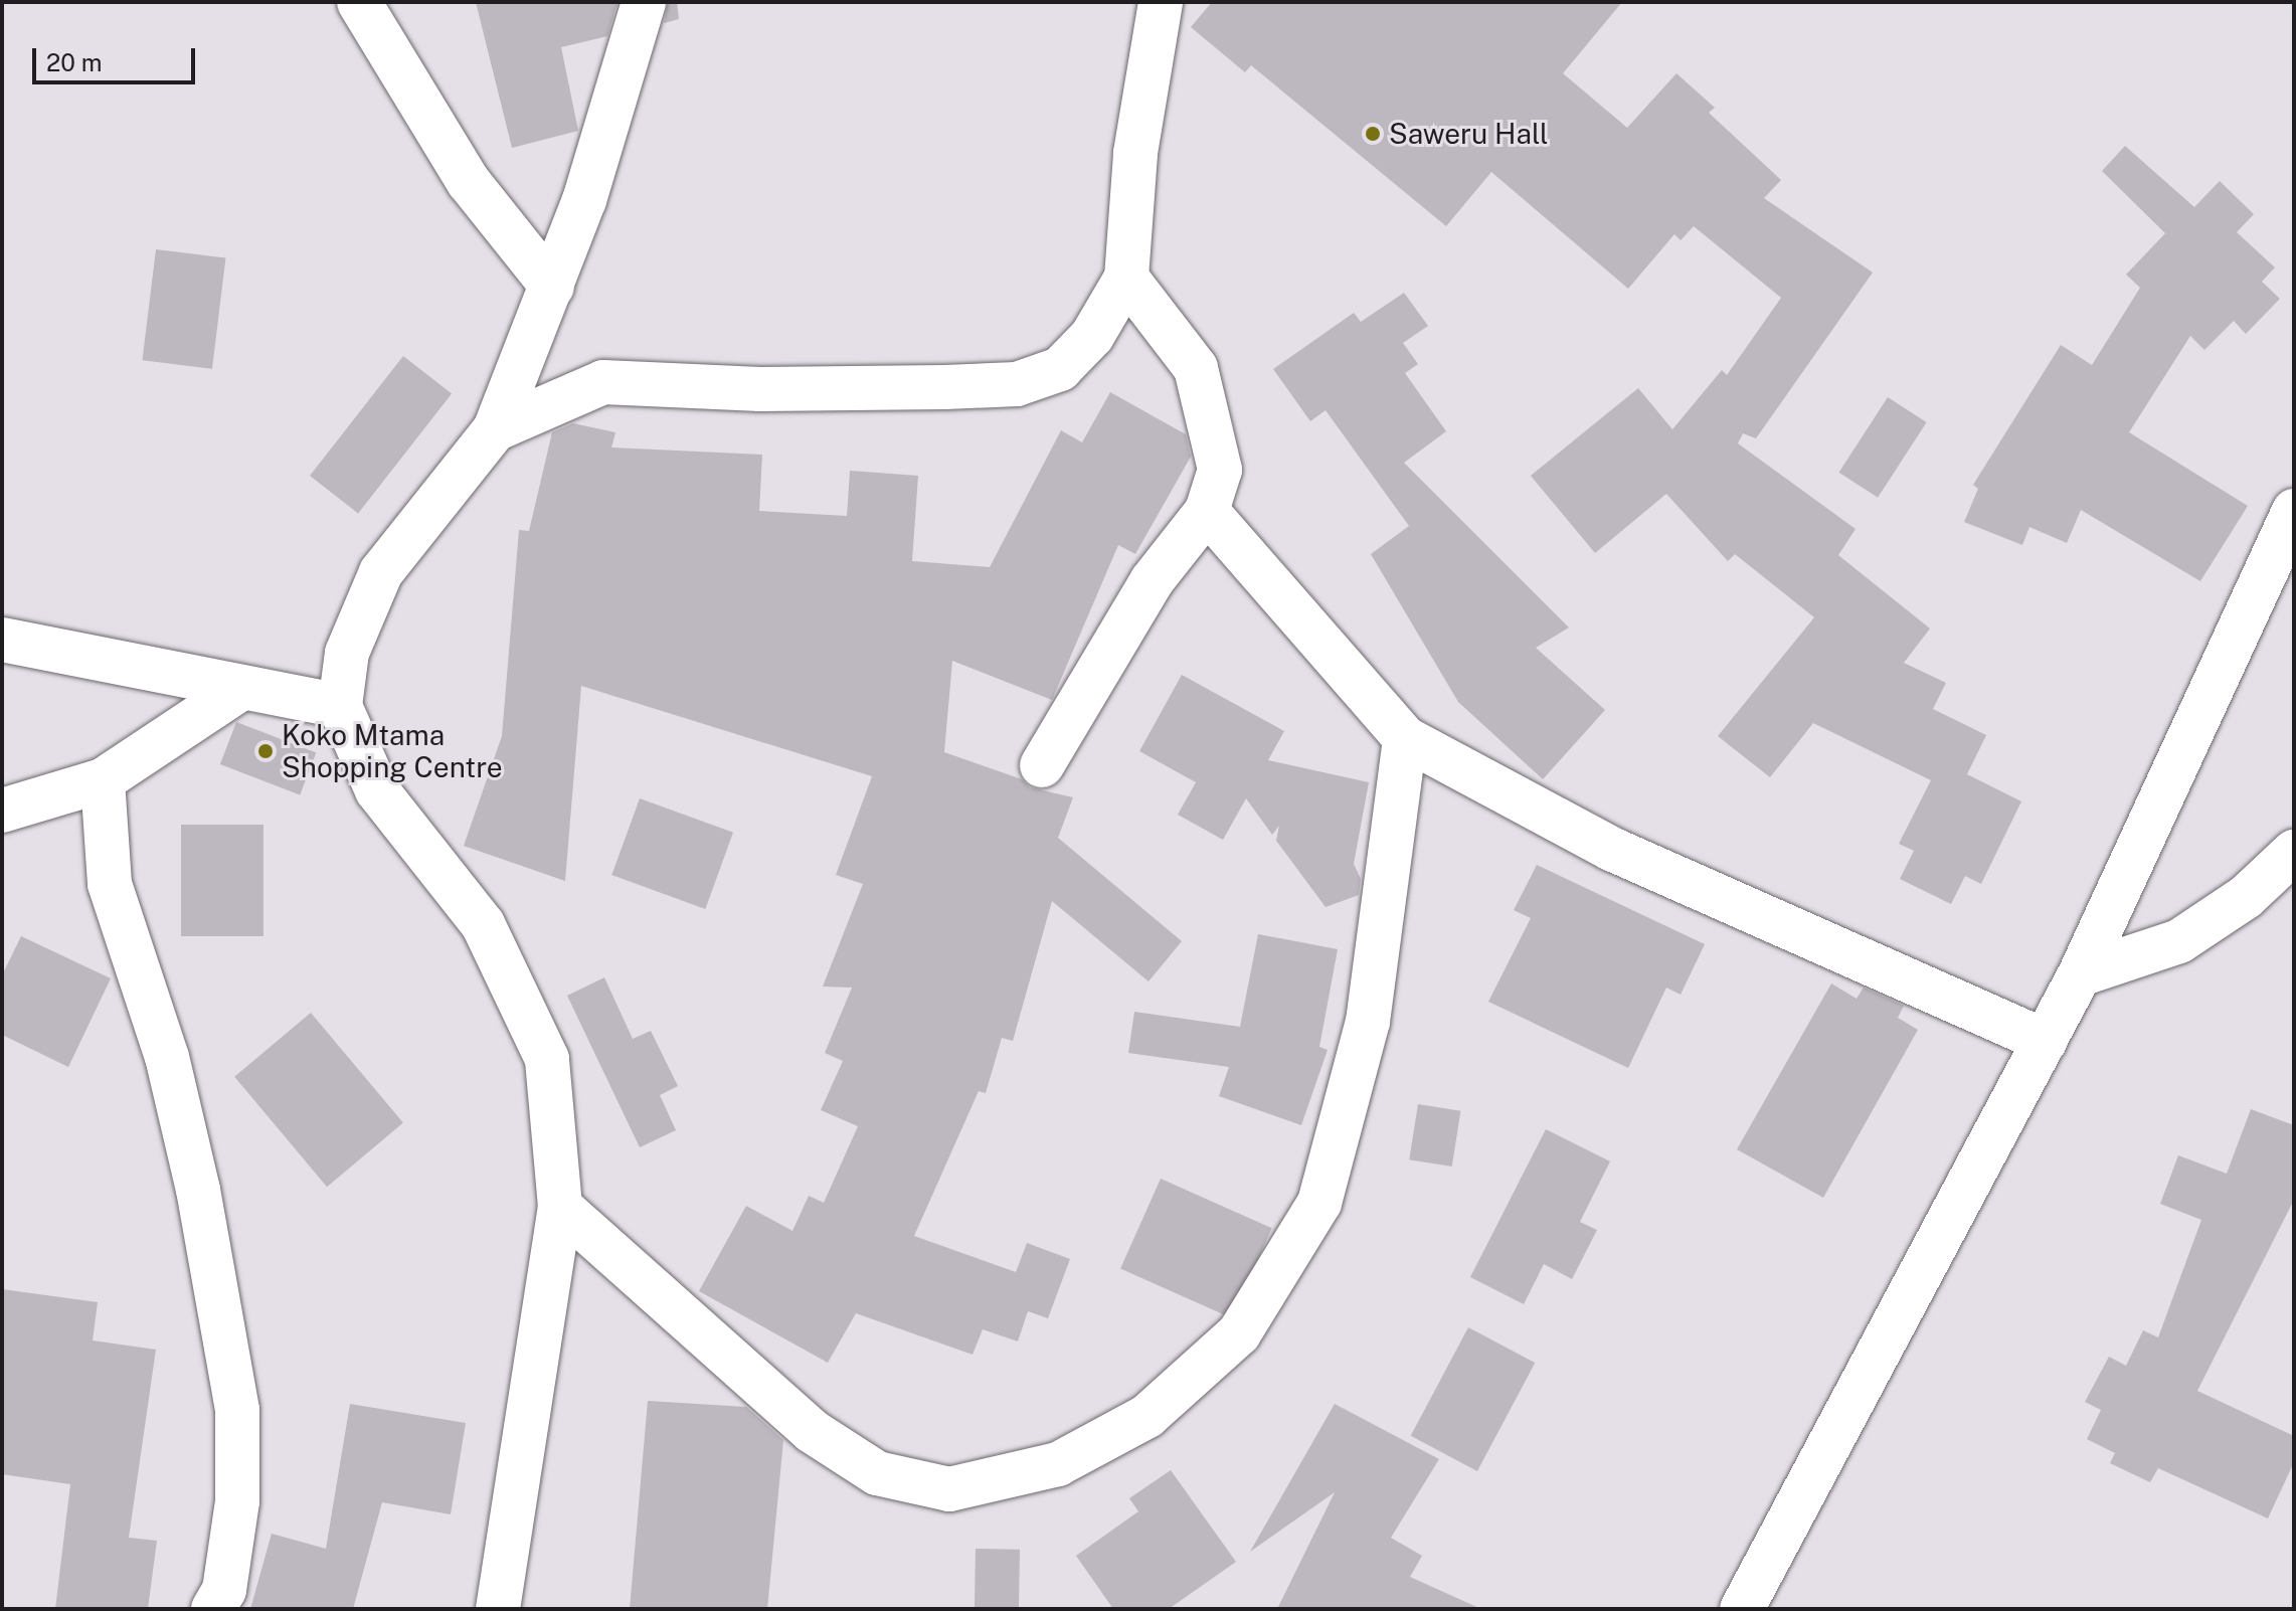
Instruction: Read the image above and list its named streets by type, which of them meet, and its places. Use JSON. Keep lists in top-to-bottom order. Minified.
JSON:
{"places":["Saweru Hall","Koko Mtama Shopping Centre"],"scale_bar":"20 m"}
